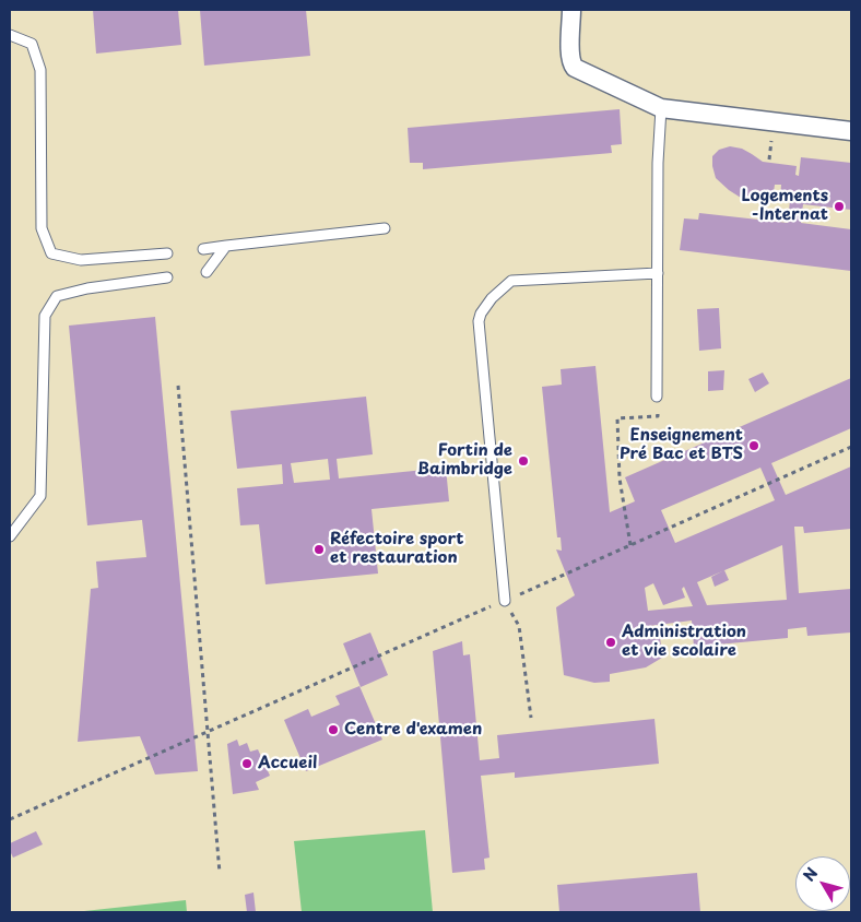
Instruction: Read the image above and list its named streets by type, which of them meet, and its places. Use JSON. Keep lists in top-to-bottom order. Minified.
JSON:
{"places":["Logements -Internat","Enseignement Pré Bac et BTS","Fortin de Baimbridge","Réfectoire sport et restauration","Administration et vie scolaire","Centre d'examen","Accueil"],"north":"top left"}
